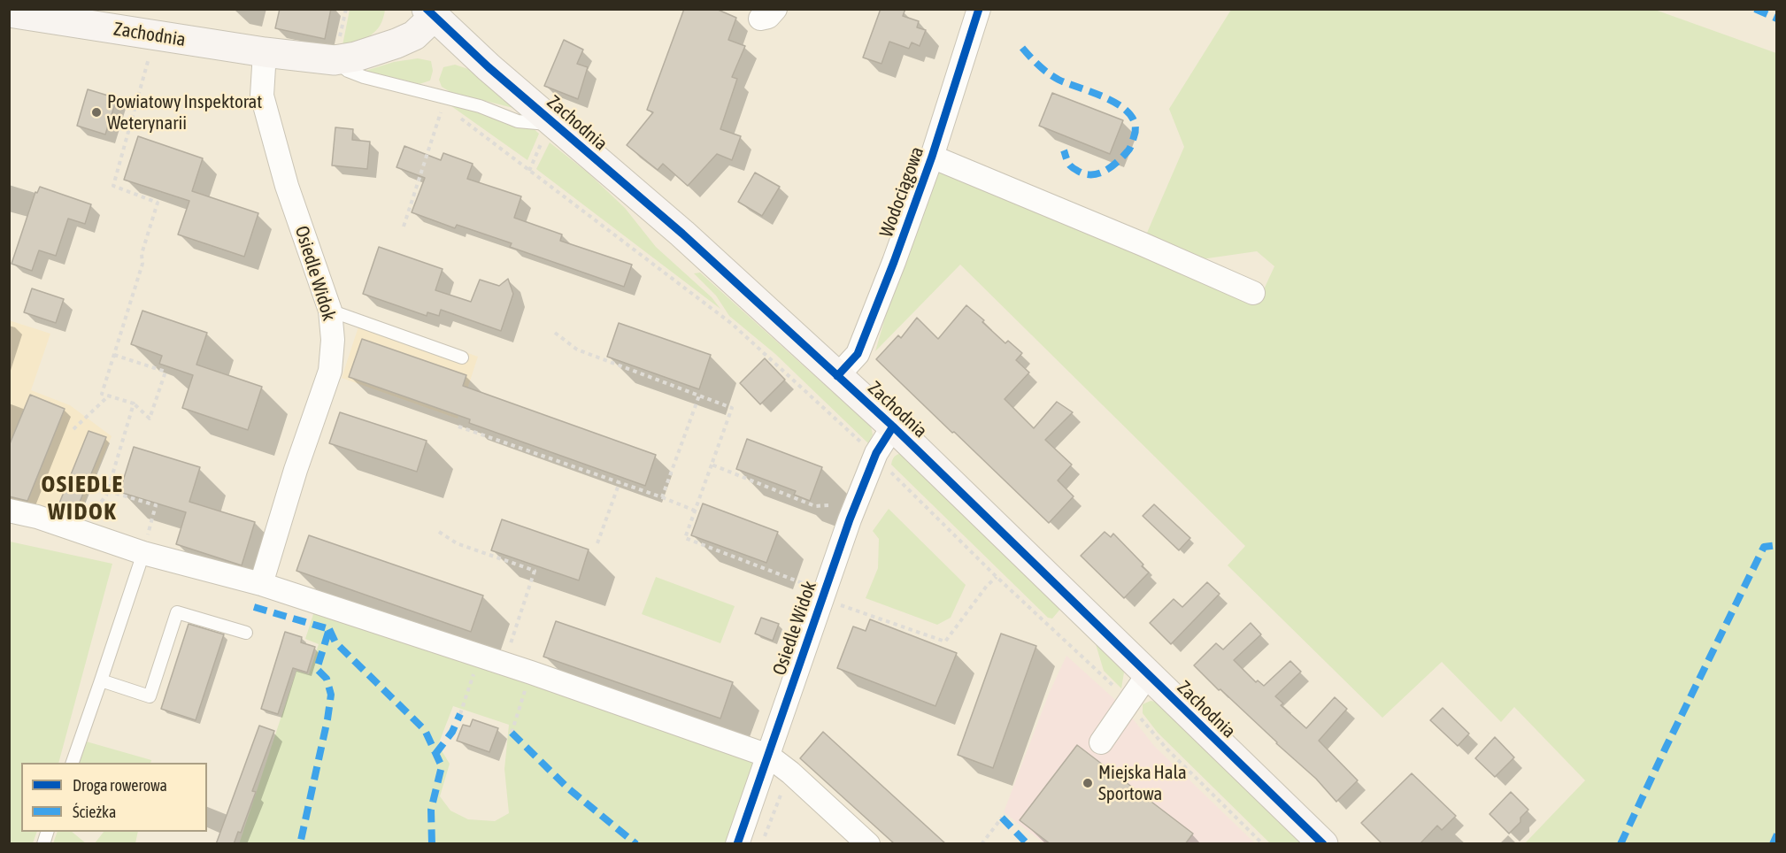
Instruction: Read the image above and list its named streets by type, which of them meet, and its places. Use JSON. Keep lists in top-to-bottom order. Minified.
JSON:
{"streets":{"street":["Zachodnia","Wodociągowa","Osiedle Widok"]},"crossings":[["Zachodnia","Wodociągowa"],["Zachodnia","Osiedle Widok"]],"districts":["OSIEDLE WIDOK"],"places":["Powiatowy Inspektorat Weterynarii","Miejska Hala Sportowa"],"legend":["Droga rowerowa","Ścieżka"]}
